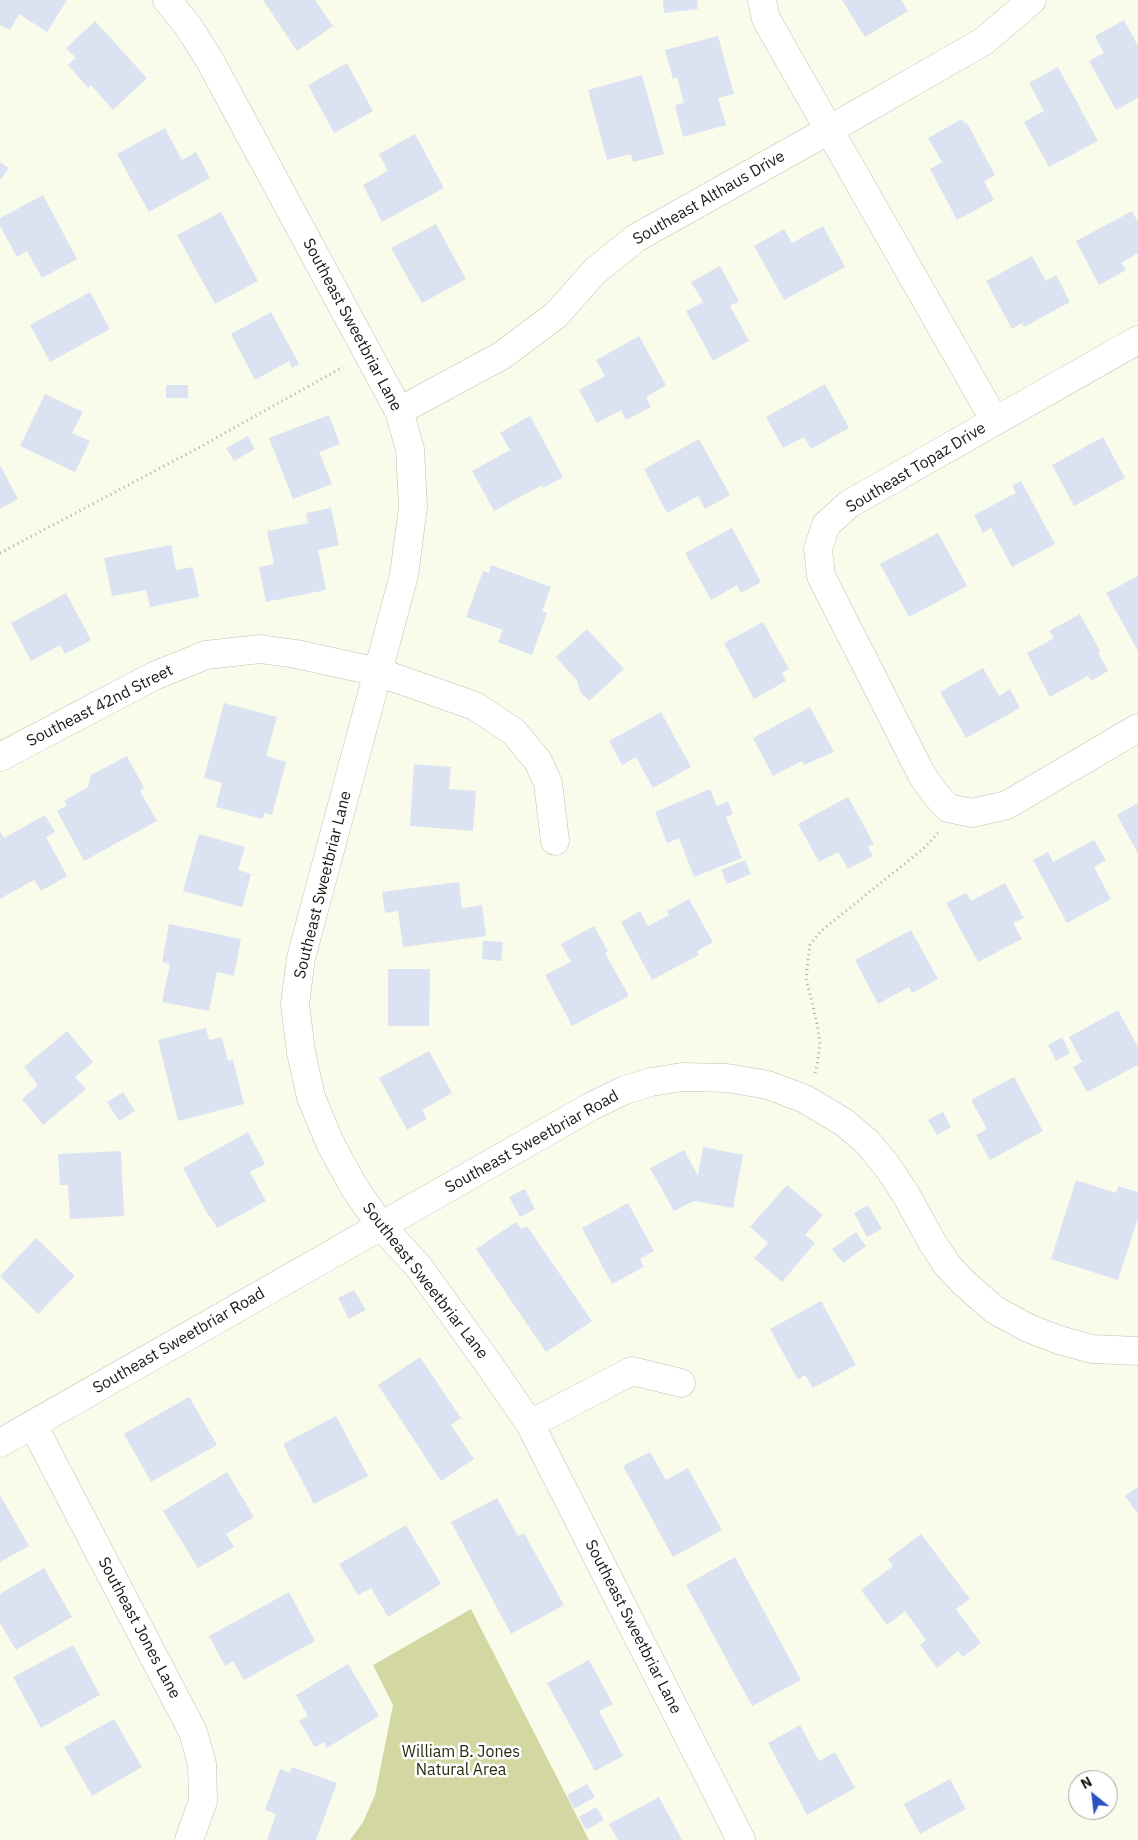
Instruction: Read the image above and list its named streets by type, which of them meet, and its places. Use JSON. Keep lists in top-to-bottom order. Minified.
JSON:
{"streets":{"street":["Southeast Althaus Drive","Southeast Sweetbriar Lane","Southeast Topaz Drive","Southeast 42nd Street","Southeast Sweetbriar Road","Southeast Jones Lane"]},"crossings":[["Southeast Althaus Drive","Southeast Sweetbriar Lane"],["Southeast Althaus Drive","Southeast Topaz Drive"],["Southeast Sweetbriar Lane","Southeast 42nd Street"],["Southeast Sweetbriar Lane","Southeast Sweetbriar Road"],["Southeast Sweetbriar Road","Southeast Jones Lane"]],"parks":["William B. Jones Natural Area"],"north":"top left"}
